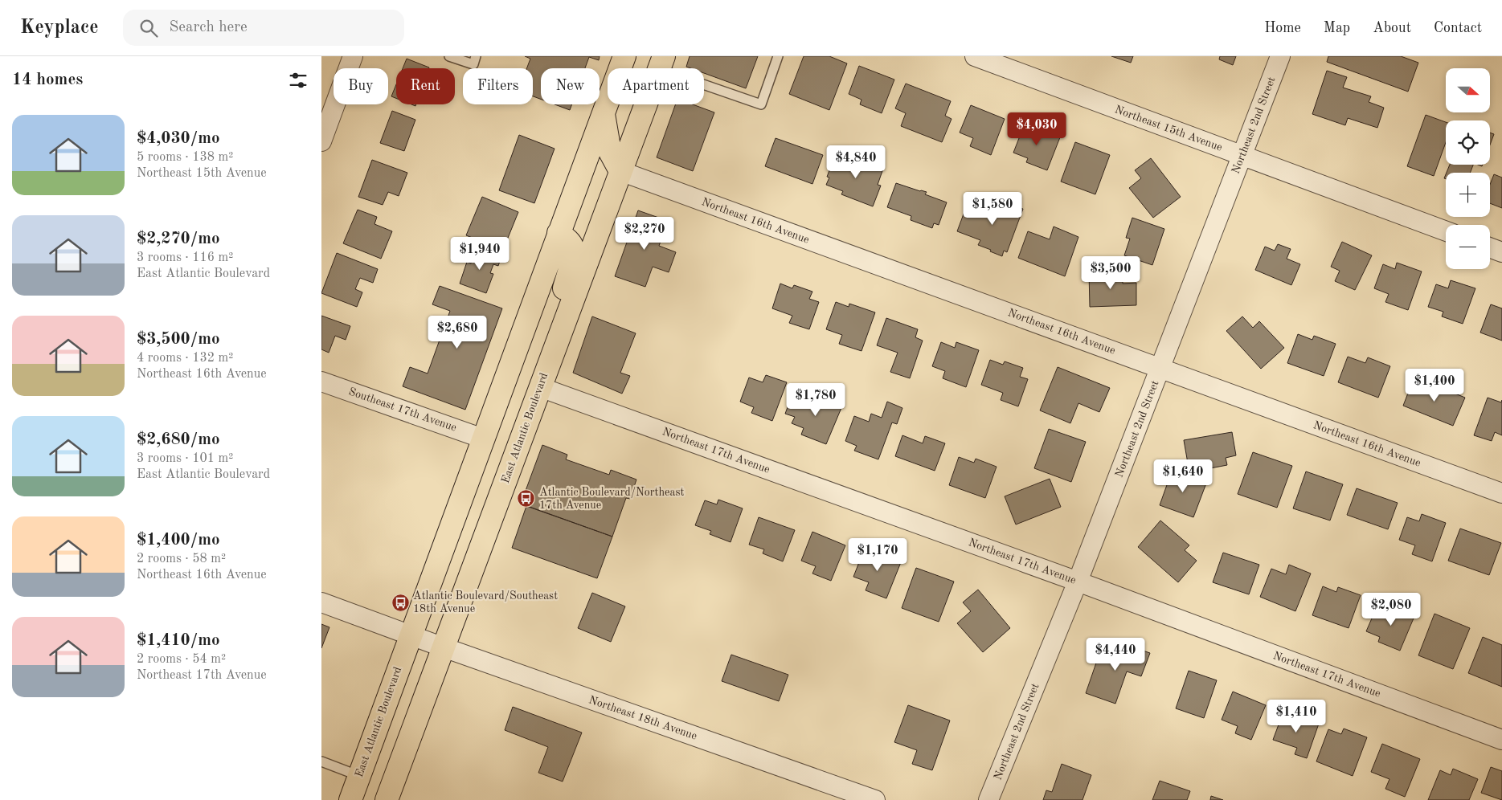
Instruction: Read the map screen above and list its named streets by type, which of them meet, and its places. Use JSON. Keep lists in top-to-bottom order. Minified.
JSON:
{"streets":{"main road":["East Atlantic Boulevard"],"street":["Northeast 2nd Street","Northeast 15th Avenue","Northeast 16th Avenue","Southeast 17th Avenue","Northeast 17th Avenue","Northeast 18th Avenue"]},"crossings":[["Northeast 2nd Street","Northeast 15th Avenue"],["Northeast 2nd Street","Northeast 16th Avenue"],["Northeast 2nd Street","Northeast 17th Avenue"],["Northeast 16th Avenue","East Atlantic Boulevard"],["Southeast 17th Avenue","East Atlantic Boulevard"],["East Atlantic Boulevard","Northeast 17th Avenue"],["East Atlantic Boulevard","Northeast 18th Avenue"]],"places":{"bus stop":["Atlantic Boulevard/Northeast 17th Avenue","Atlantic Boulevard/Southeast 18th Avenue"]},"north":"right","page":{"header":"Keyplace","search":"Search here","nav":["Home","Map","About","Contact"],"heading":"14 homes","map_buttons":["+","−"],"chip":["Buy","Rent","Filters","New","Apartment"],"list":[{"name":"$4,030/mo","note":"5 rooms · 138 m² · Northeast 15th Avenue"},{"name":"$2,270/mo","note":"3 rooms · 116 m² · East Atlantic Boulevard"},{"name":"$3,500/mo","note":"4 rooms · 132 m² · Northeast 16th Avenue"},{"name":"$2,680/mo","note":"3 rooms · 101 m² · East Atlantic Boulevard"},{"name":"$1,400/mo","note":"2 rooms · 58 m² · Northeast 16th Avenue"},{"name":"$1,410/mo","note":"2 rooms · 54 m² · Northeast 17th Avenue"}],"price":["$4,030","$4,840","$1,580","$2,270","$1,940","$3,500","$2,680","$1,400","$1,780","$1,640","$1,170","$2,080","$4,440","$1,410"]}}
